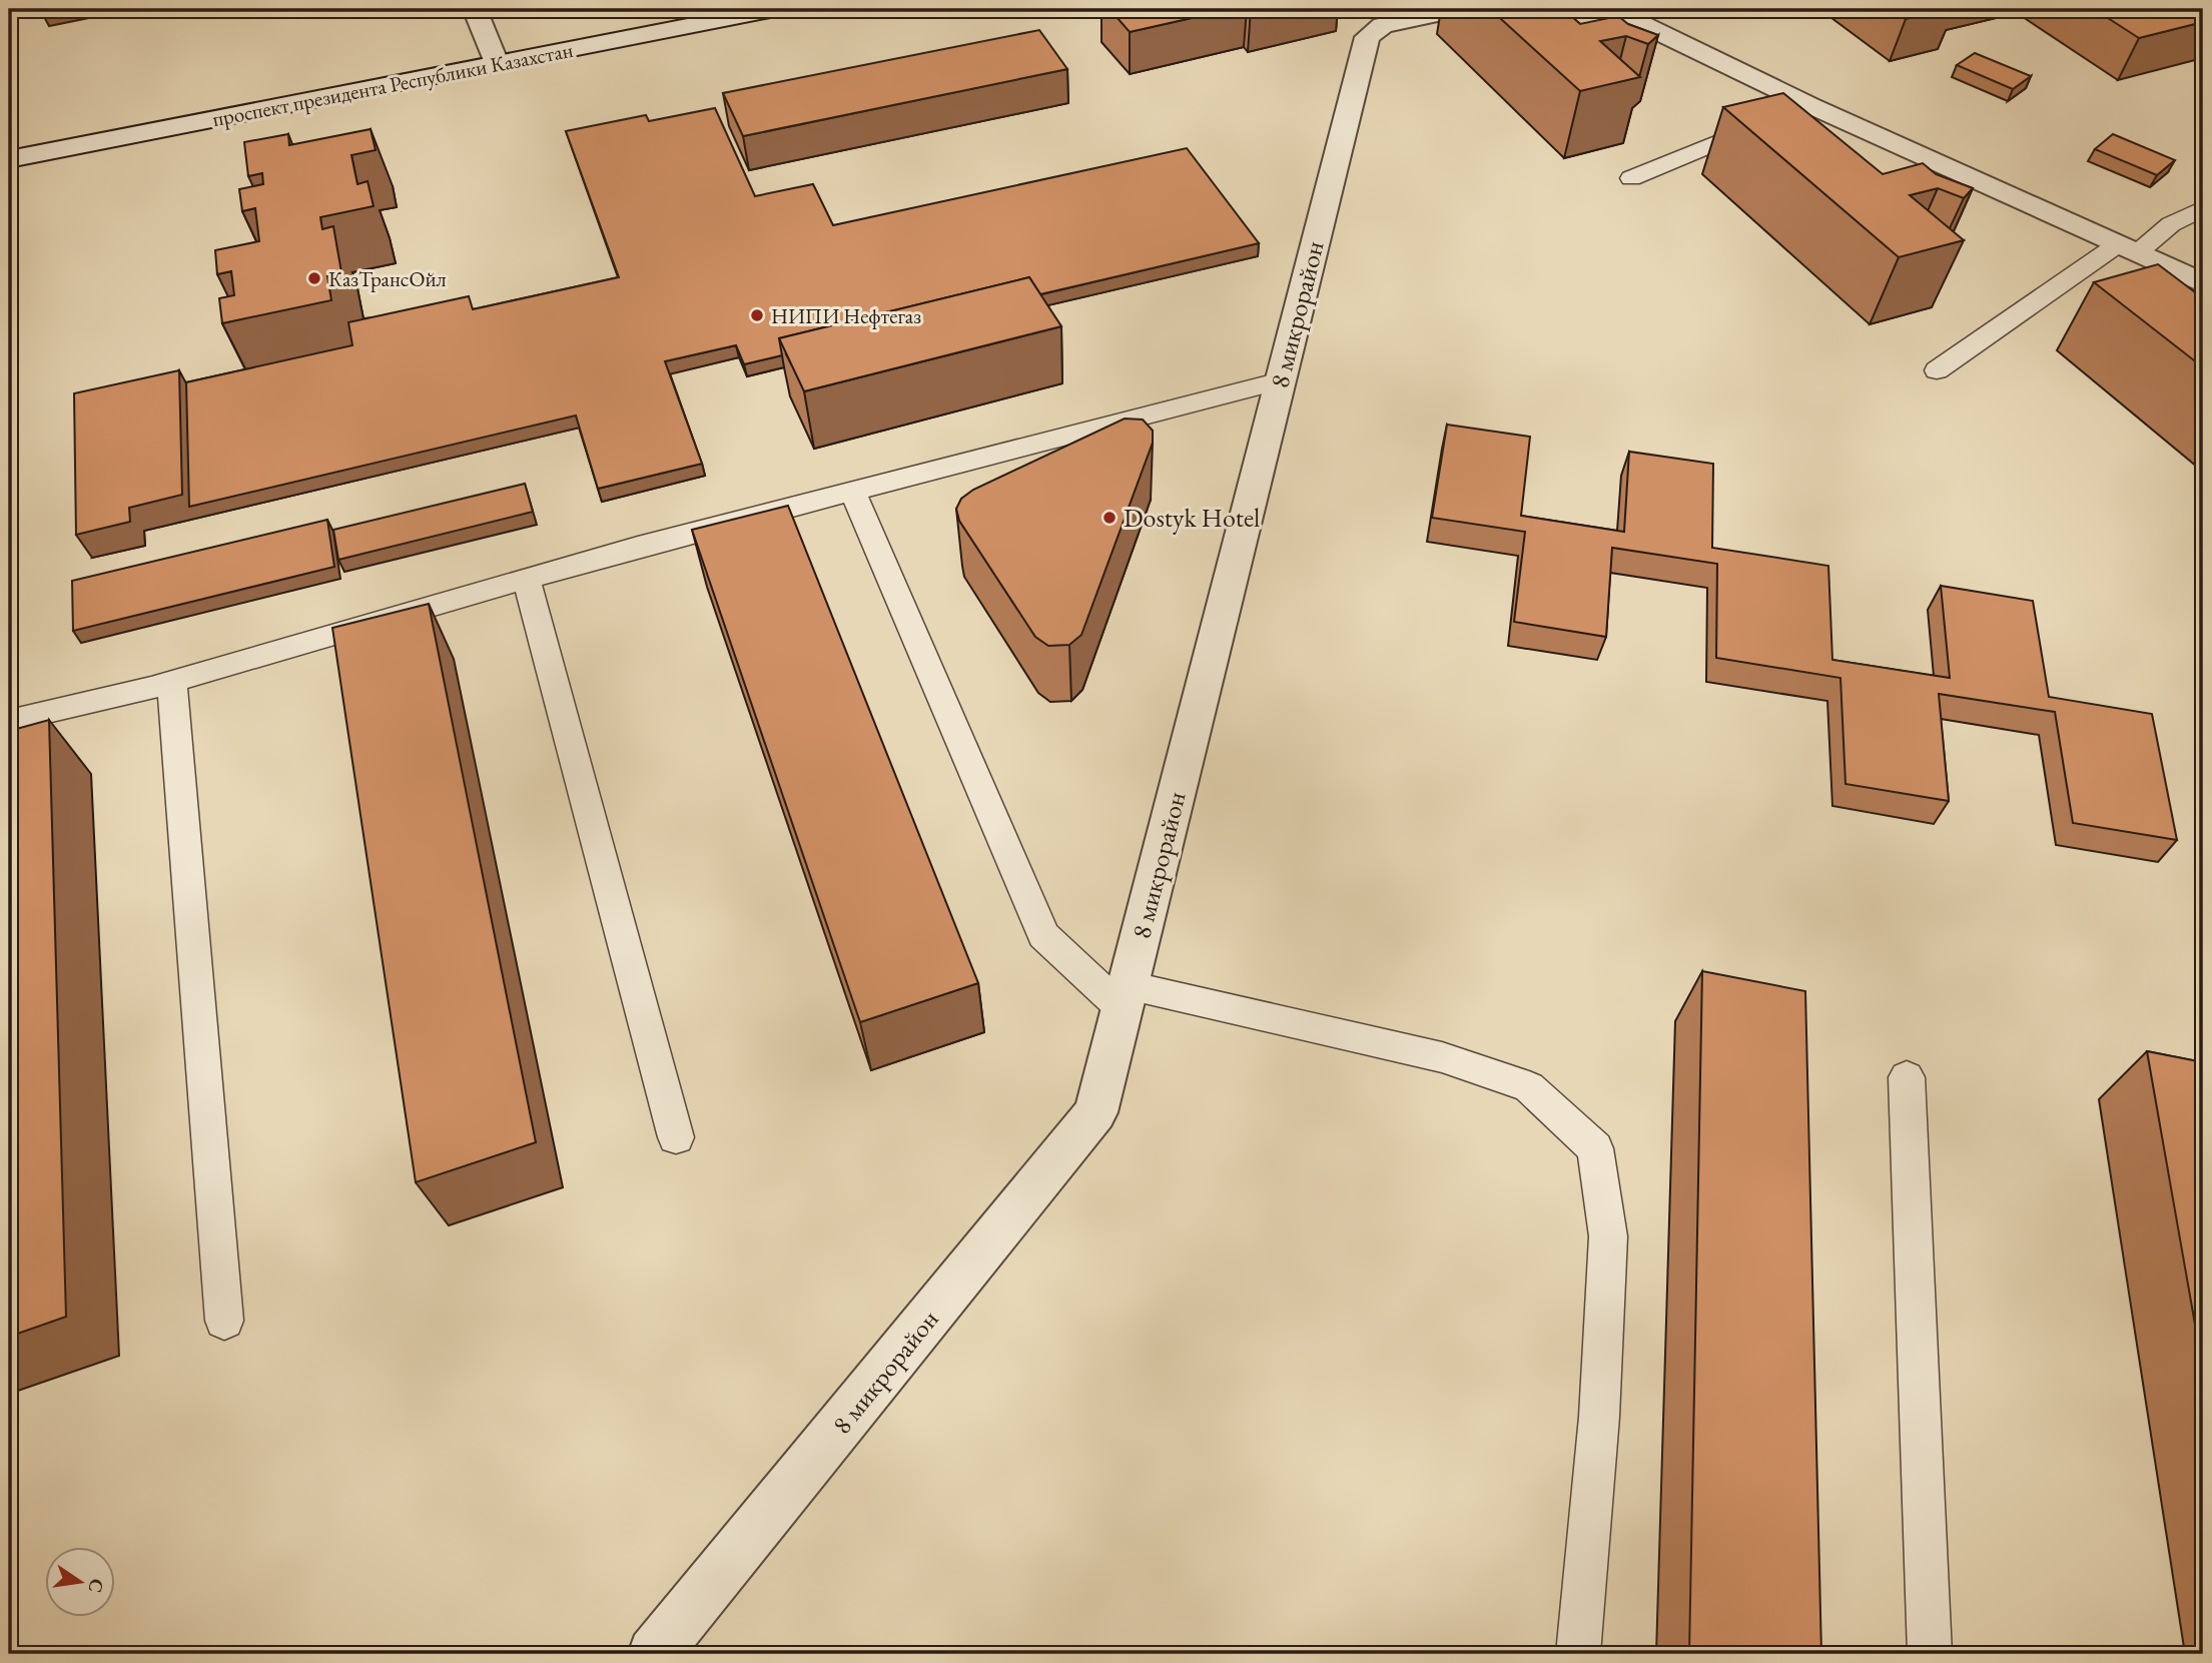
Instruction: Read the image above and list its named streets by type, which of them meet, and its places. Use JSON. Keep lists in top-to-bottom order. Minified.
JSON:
{"streets":{"street":["проспект президента Республики Казахстан","8 микрорайон"]},"places":["КазТрансОйл","НИПИ Нефтегаз","Dostyk Hotel"],"north":"right"}
